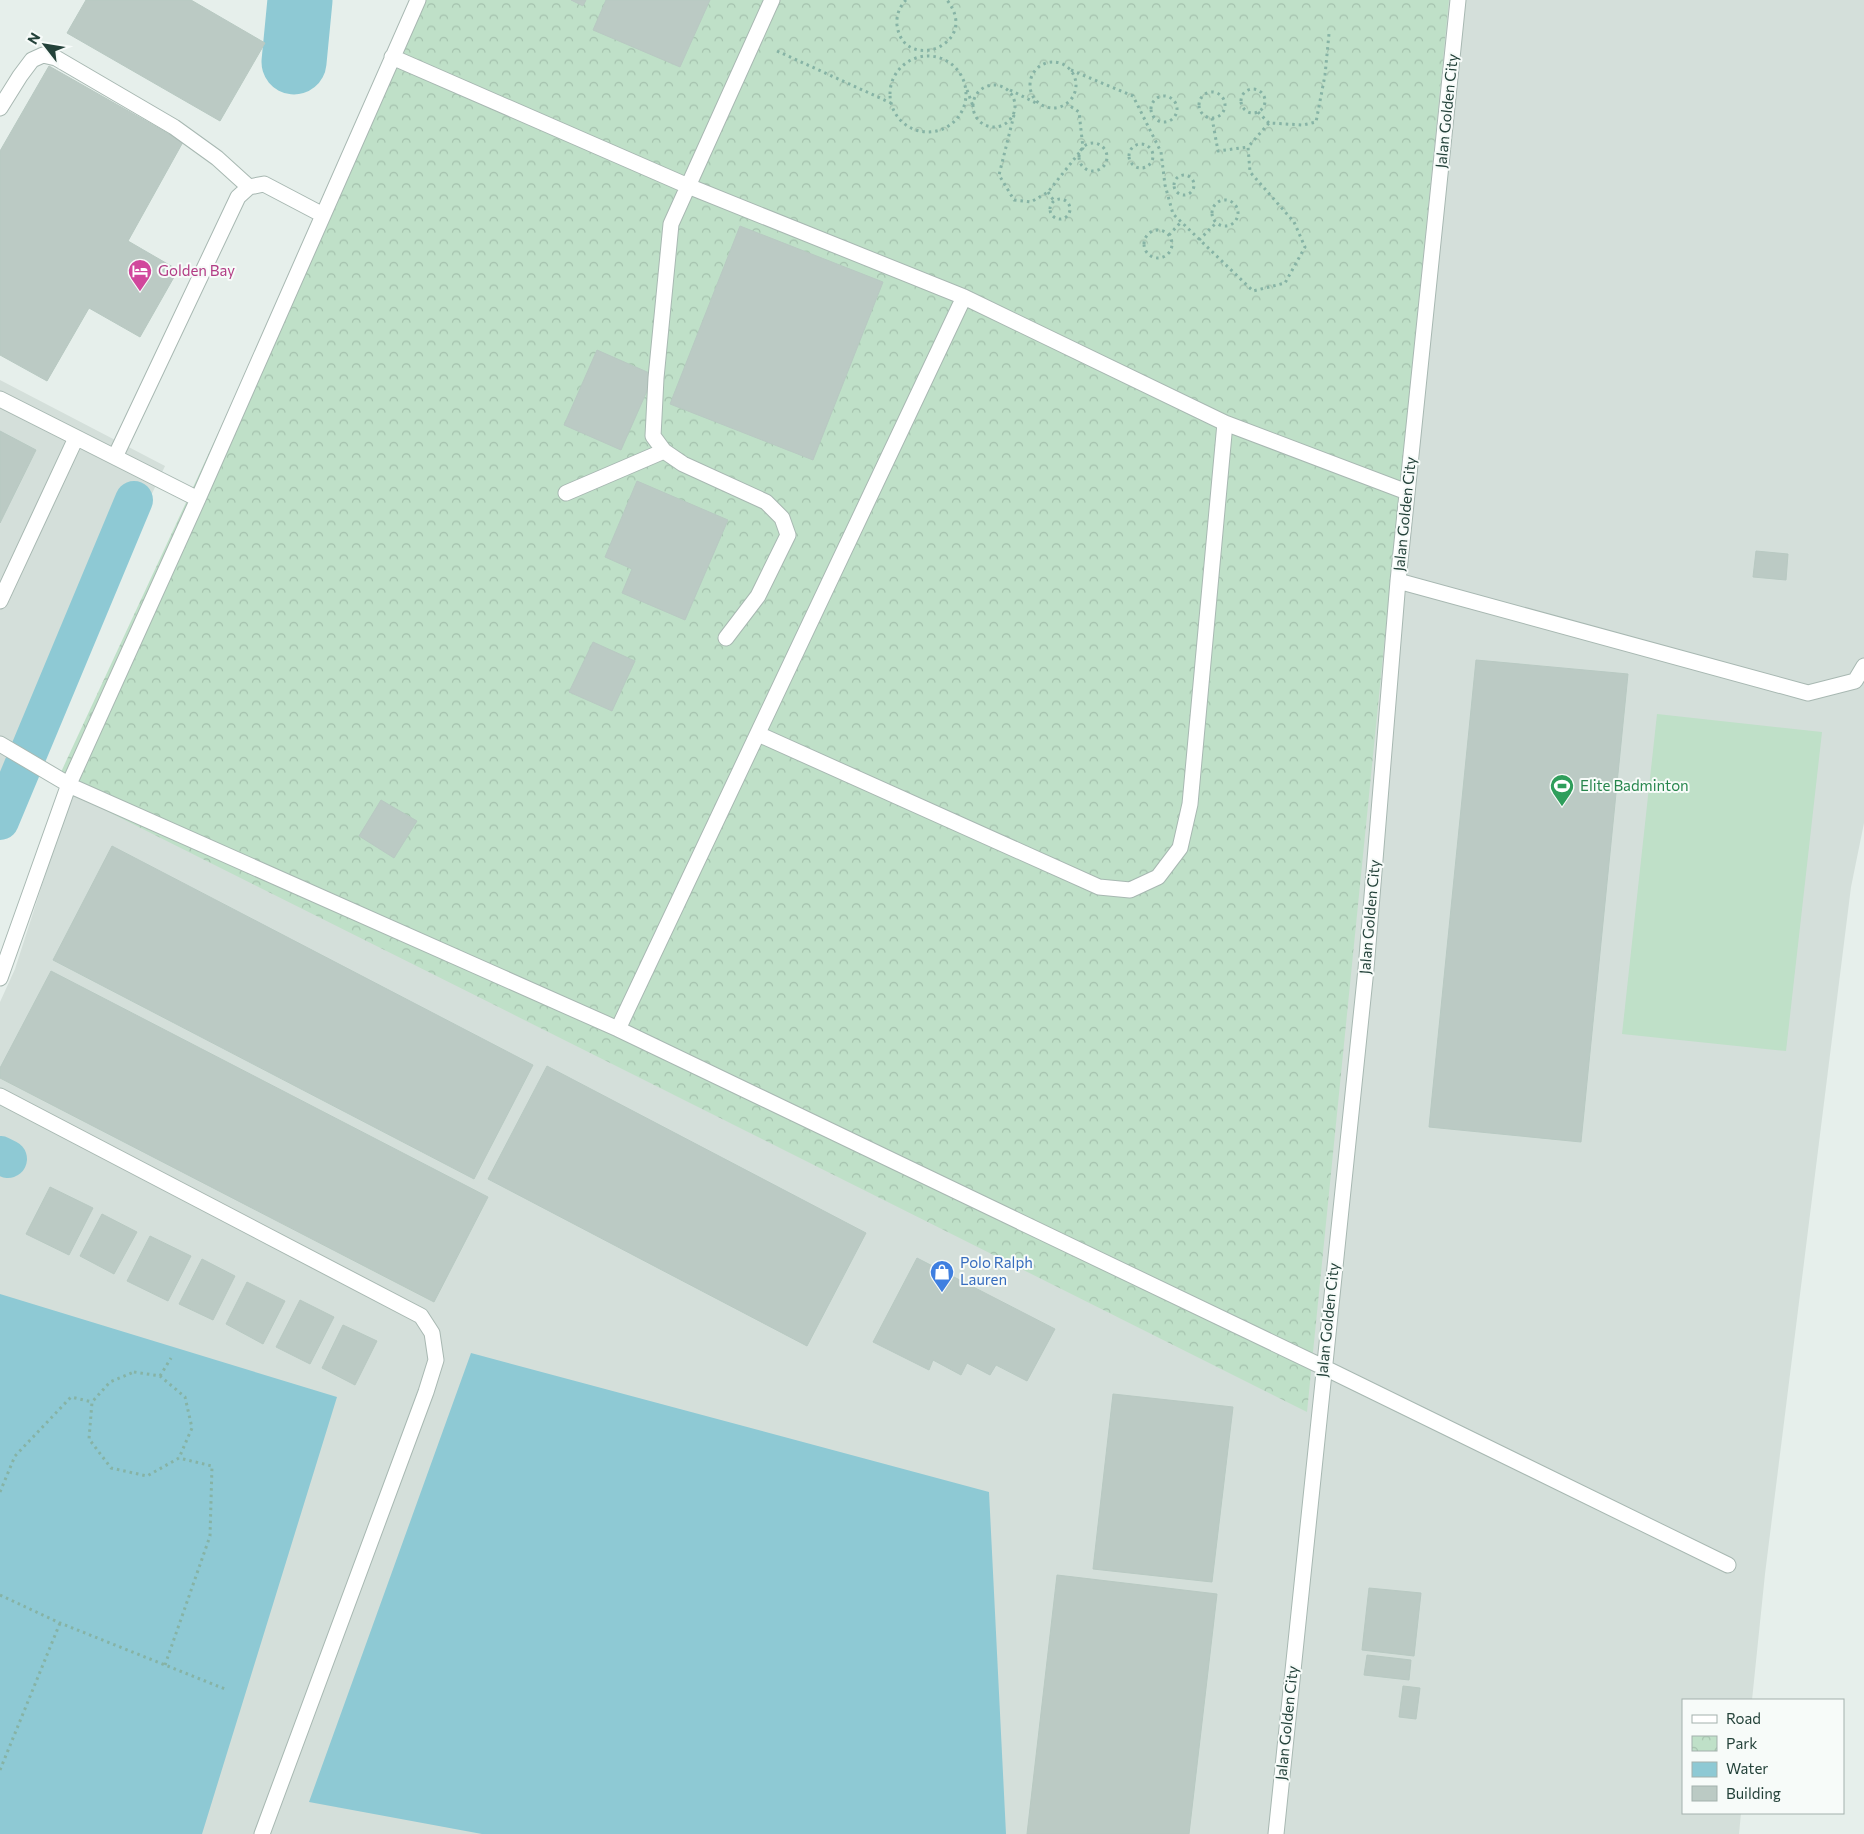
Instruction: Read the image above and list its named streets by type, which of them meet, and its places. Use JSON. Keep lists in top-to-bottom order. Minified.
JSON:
{"streets":{"street":["Jalan Golden City"]},"places":{"hotel":["Golden Bay"],"sports":["Elite Badminton"],"shop":["Polo Ralph Lauren"]},"legend":["Road","Park","Water","Building"],"north":"top left"}
